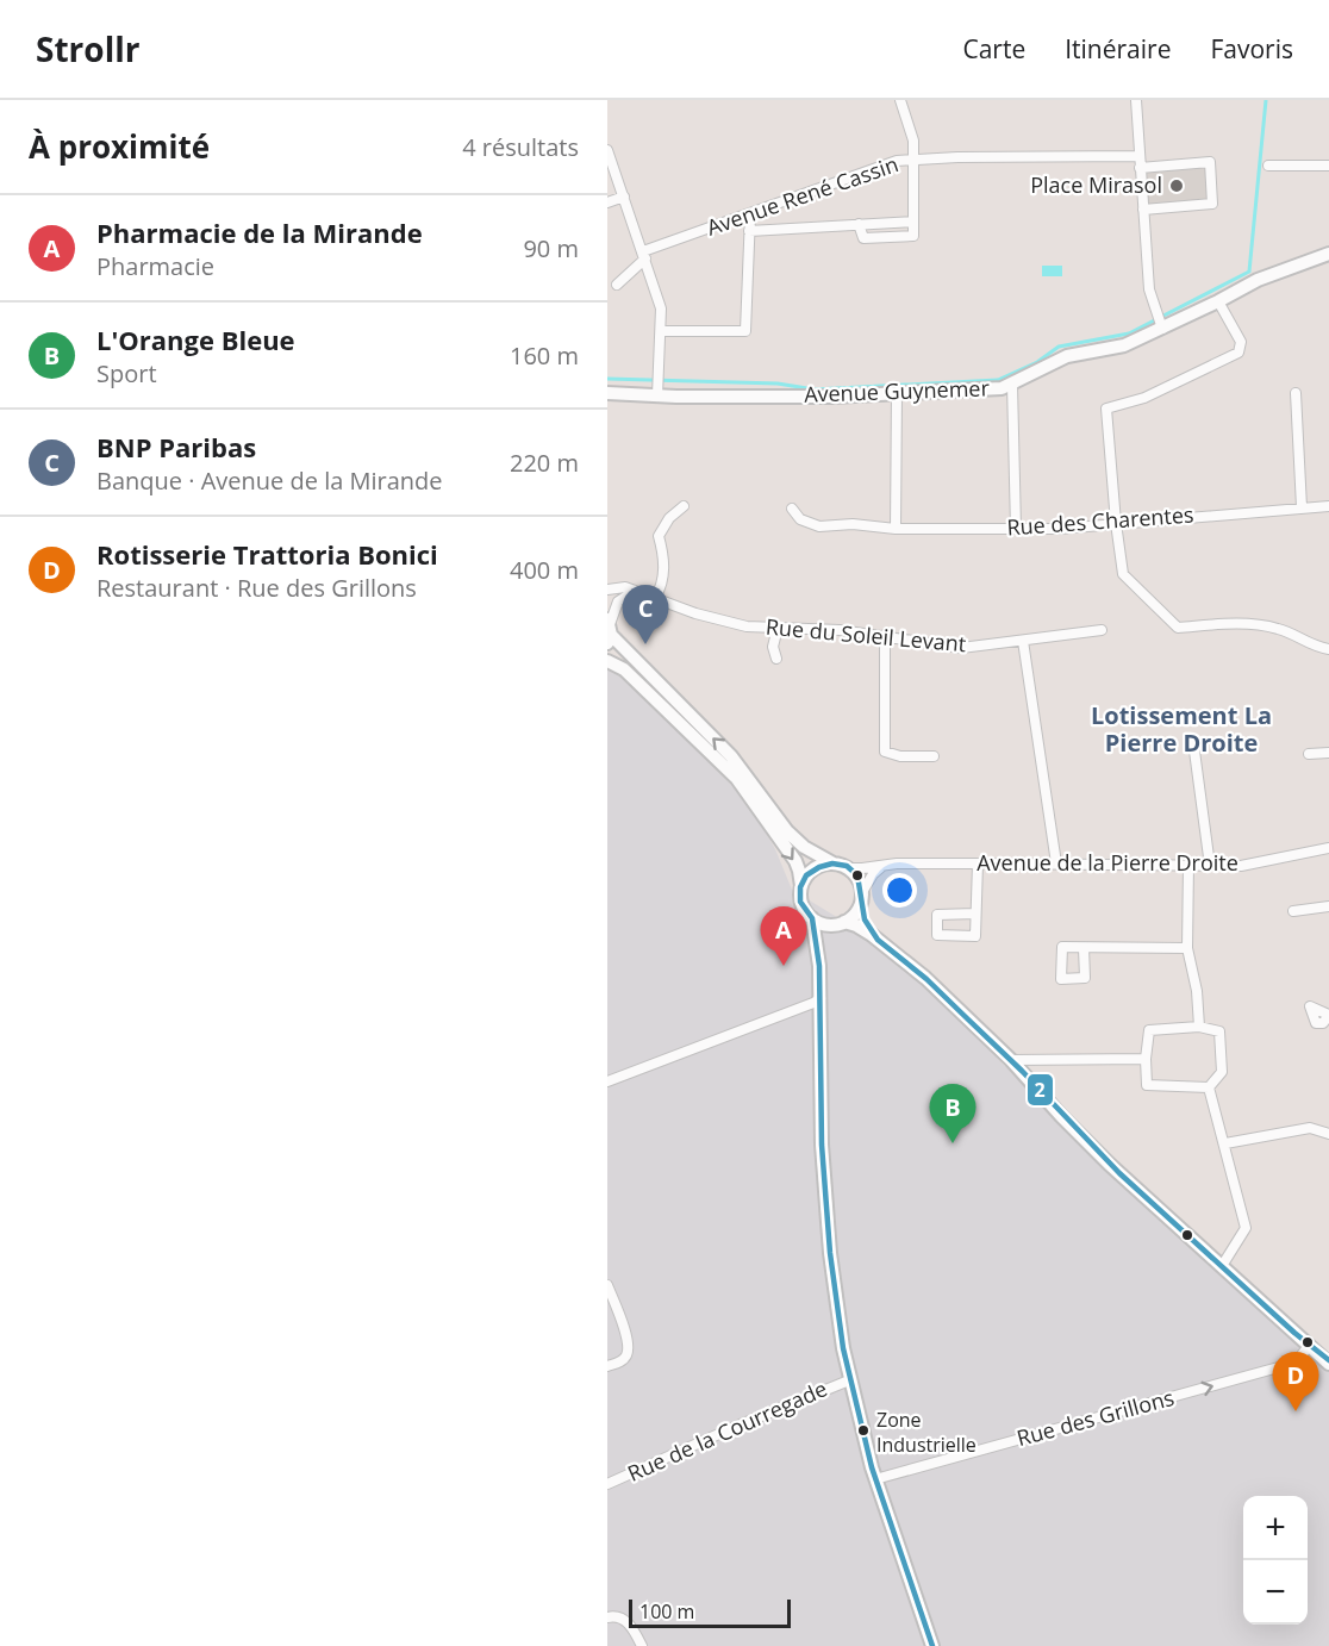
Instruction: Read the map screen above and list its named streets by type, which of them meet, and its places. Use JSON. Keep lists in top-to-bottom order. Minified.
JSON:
{"streets":{"main road":["Avenue Guynemer"],"street":["Avenue René Cassin","Rue des Charentes","Rue du Soleil Levant","Avenue de la Pierre Droite","Rue des Grillons","Rue de la Courregade"]},"one_way":["Rue des Grillons"],"districts":["Lotissement La Pierre Droite"],"places":["Place Mirasol","Zone Industrielle"],"lines":["transit line 2"],"scale_bar":"100 m","page":{"header":"Strollr","nav":["Carte","Itinéraire","Favoris"],"heading":["À proximité","4 résultats"],"list":[{"mark":"A","name":"Pharmacie de la Mirande","note":"Pharmacie","value":"90 m"},{"mark":"B","name":"L'Orange Bleue","note":"Sport","value":"160 m"},{"mark":"C","name":"BNP Paribas","note":"Banque · Avenue de la Mirande","value":"220 m"},{"mark":"D","name":"Rotisserie Trattoria Bonici","note":"Restaurant · Rue des Grillons","value":"400 m"}],"pins":["C","A","B","D"],"map_buttons":["+","−"],"scale":"100 m"}}
